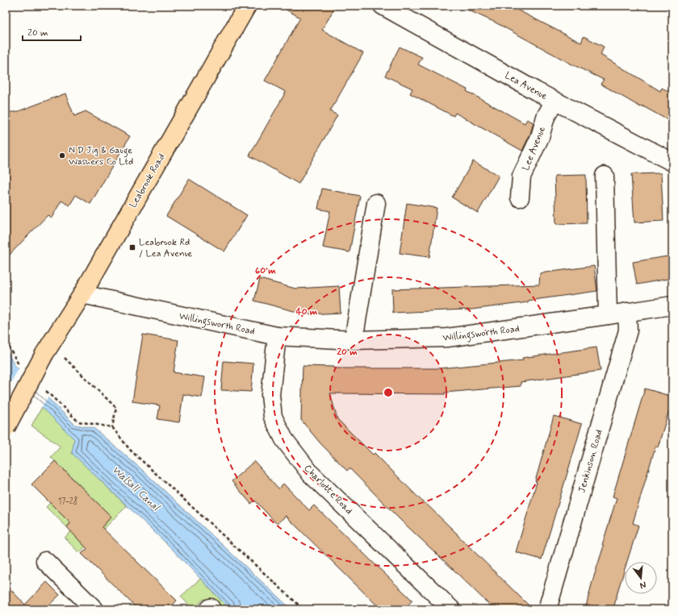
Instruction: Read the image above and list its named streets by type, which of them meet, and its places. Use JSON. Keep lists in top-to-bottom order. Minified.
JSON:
{"streets":{"main road":["Leabrook Road"],"street":["Lea Avenue","Lee Avenue","Willingsworth Road","Jenkinson Road","Charlotte Road"]},"crossings":[["Lea Avenue","Lee Avenue"],["Leabrook Road","Willingsworth Road"],["Willingsworth Road","Jenkinson Road"],["Willingsworth Road","Charlotte Road"]],"water":["Walsall Canal"],"places":{"other":["N D Jig & Gauge Washers Co Ltd"],"transit":["Leabrook Rd / Lea Avenue"]},"house_numbers":["17-28"],"scale_bar":"20 m","north":"bottom","rings":["60 m","40 m","20 m"]}
